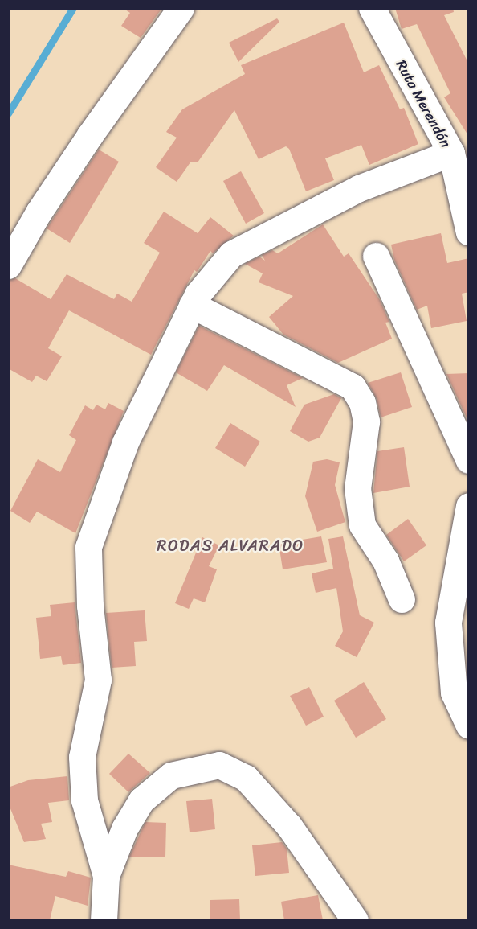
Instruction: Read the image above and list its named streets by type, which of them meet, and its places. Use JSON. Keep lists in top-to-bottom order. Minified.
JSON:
{"streets":{"street":["Ruta Merendón"]},"districts":["RODAS ALVARADO"]}
